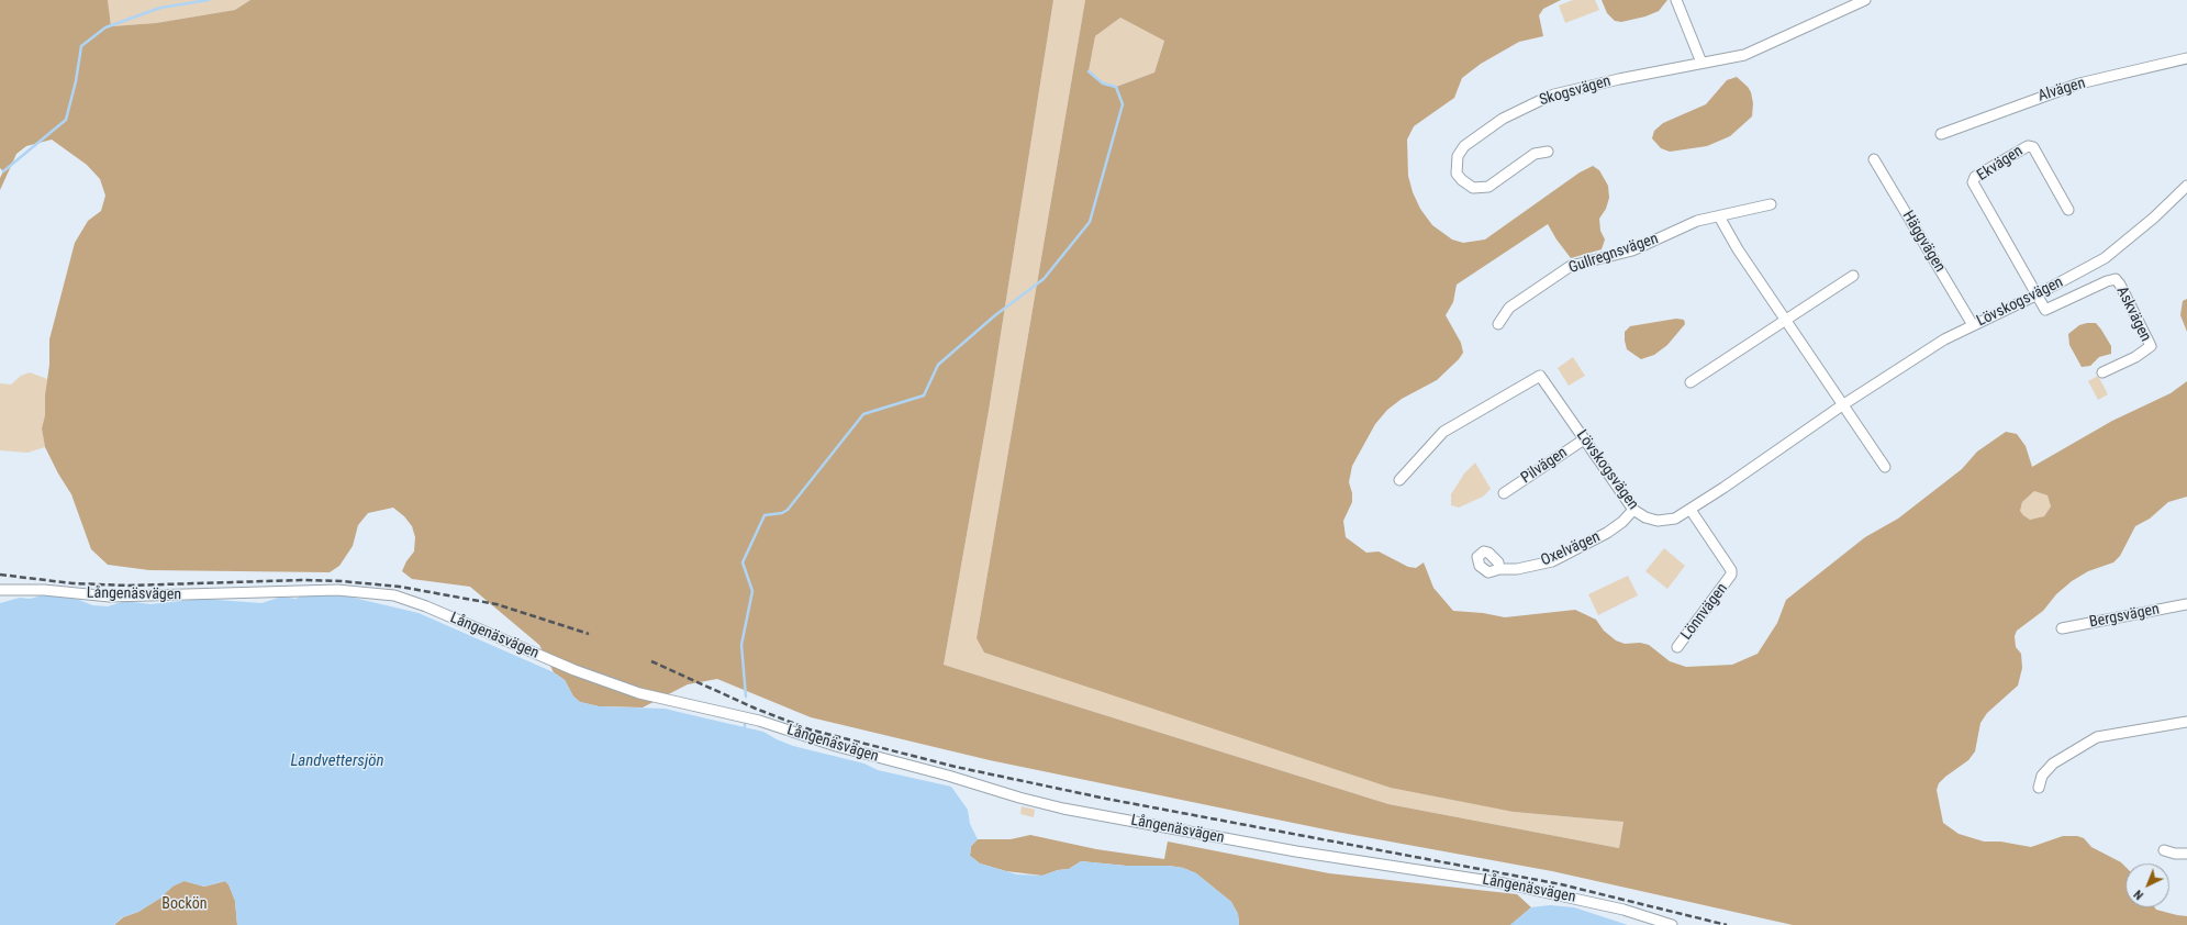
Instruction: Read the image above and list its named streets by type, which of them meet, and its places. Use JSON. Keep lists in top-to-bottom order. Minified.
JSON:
{"streets":{"street":["Alvägen","Skogsvägen","Ekvägen","Häggvägen","Gullregnsvägen","Lövskogsvägen","Askvägen","Pilvägen","Oxelvägen","Långenäsvägen","Lönnvägen","Bergsvägen"]},"crossings":[["Ekvägen","Lövskogsvägen"],["Ekvägen","Askvägen"],["Häggvägen","Lövskogsvägen"],["Lövskogsvägen","Askvägen"],["Lövskogsvägen","Pilvägen"],["Lövskogsvägen","Oxelvägen"],["Lövskogsvägen","Lönnvägen"]],"water":["Landvettersjön"],"parks":["Bockön"],"north":"bottom left"}
